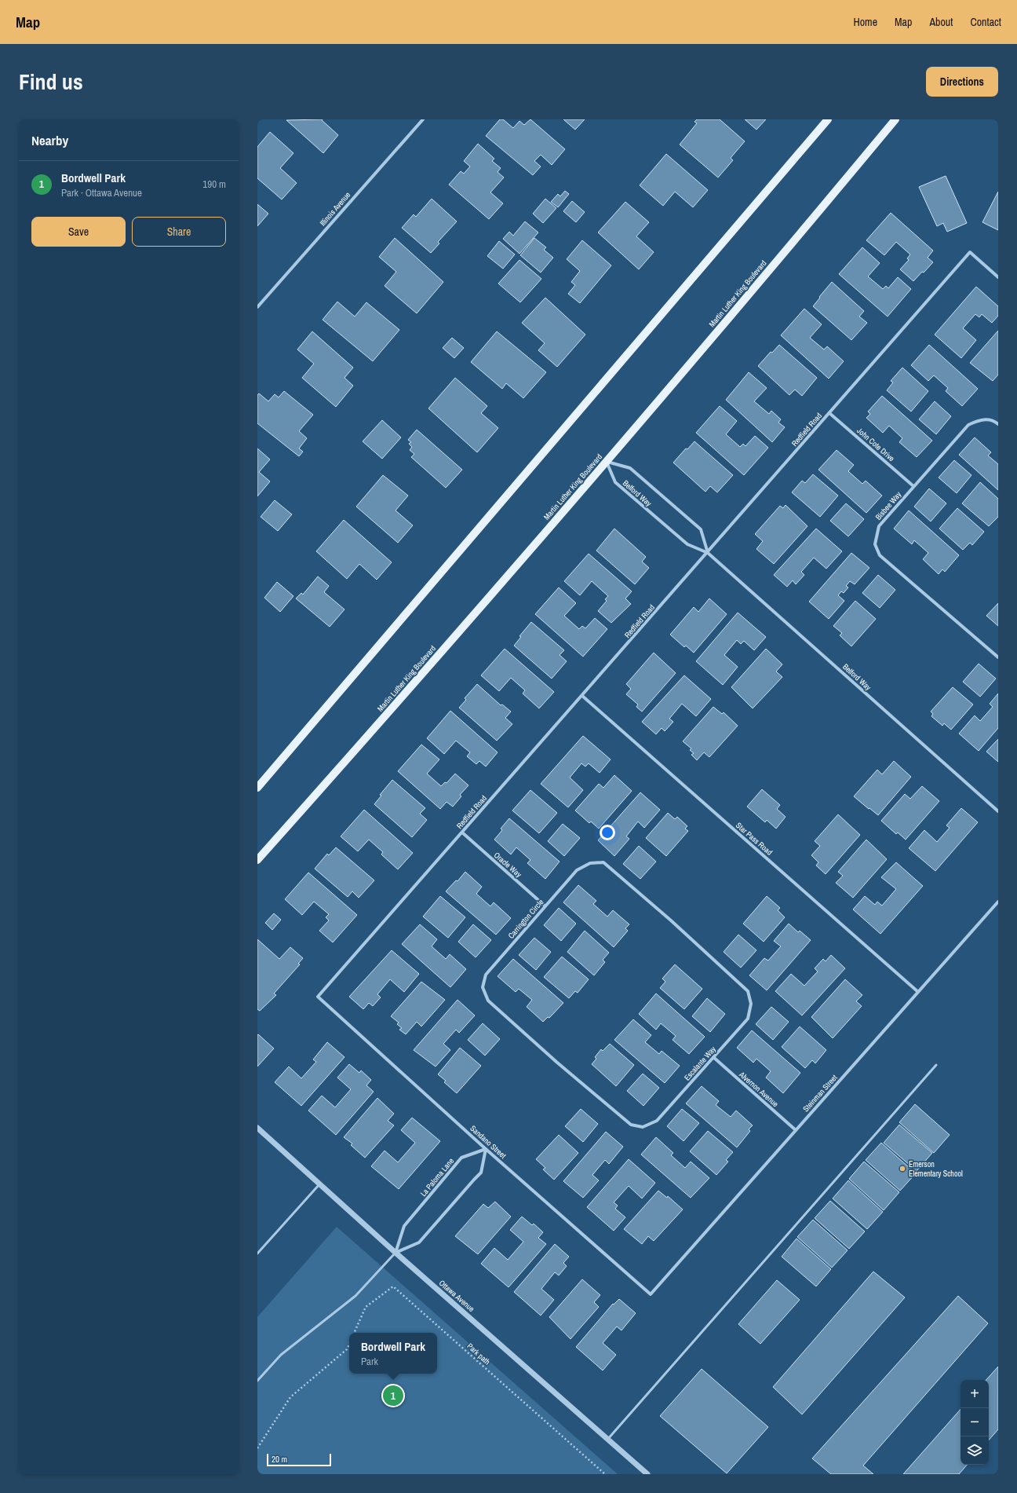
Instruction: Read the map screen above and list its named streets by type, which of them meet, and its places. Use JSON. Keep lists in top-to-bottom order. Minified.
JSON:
{"streets":{"main road":["Martin Luther King Boulevard"],"street":["Illinois Avenue","Redfield Road","John Cote Drive","Belford Way","Bisbee Way","Star Pass Road","Oracle Way","Carrington Circle","Escalante Way","Alvernon Avenue","Steinman Street","Sandano Street","La Paloma Lane","Ottawa Avenue"],"path":["Park path"]},"crossings":[["Martin Luther King Boulevard","Belford Way"],["Redfield Road","John Cote Drive"],["Redfield Road","Belford Way"],["Redfield Road","Star Pass Road"],["Redfield Road","Oracle Way"],["Redfield Road","Sandano Street"],["John Cote Drive","Bisbee Way"],["Star Pass Road","Steinman Street"],["Oracle Way","Carrington Circle"],["Carrington Circle","Escalante Way"],["Escalante Way","Alvernon Avenue"],["Alvernon Avenue","Steinman Street"],["Steinman Street","Sandano Street"],["Sandano Street","La Paloma Lane"],["La Paloma Lane","Ottawa Avenue"]],"places":["Emerson Elementary School"],"scale_bar":"20 m","page":{"header":"Map","nav":["Home","Map","About","Contact"],"title":"Find us","buttons":["Directions",["Save","Share"]],"heading":"Nearby","list":[{"mark":"1","name":"Bordwell Park","note":"Park · Ottawa Avenue","value":"190 m"}],"popup":["Bordwell Park","Park"],"map_buttons":["+","−"],"pins":"1","scale":"20 m"}}
